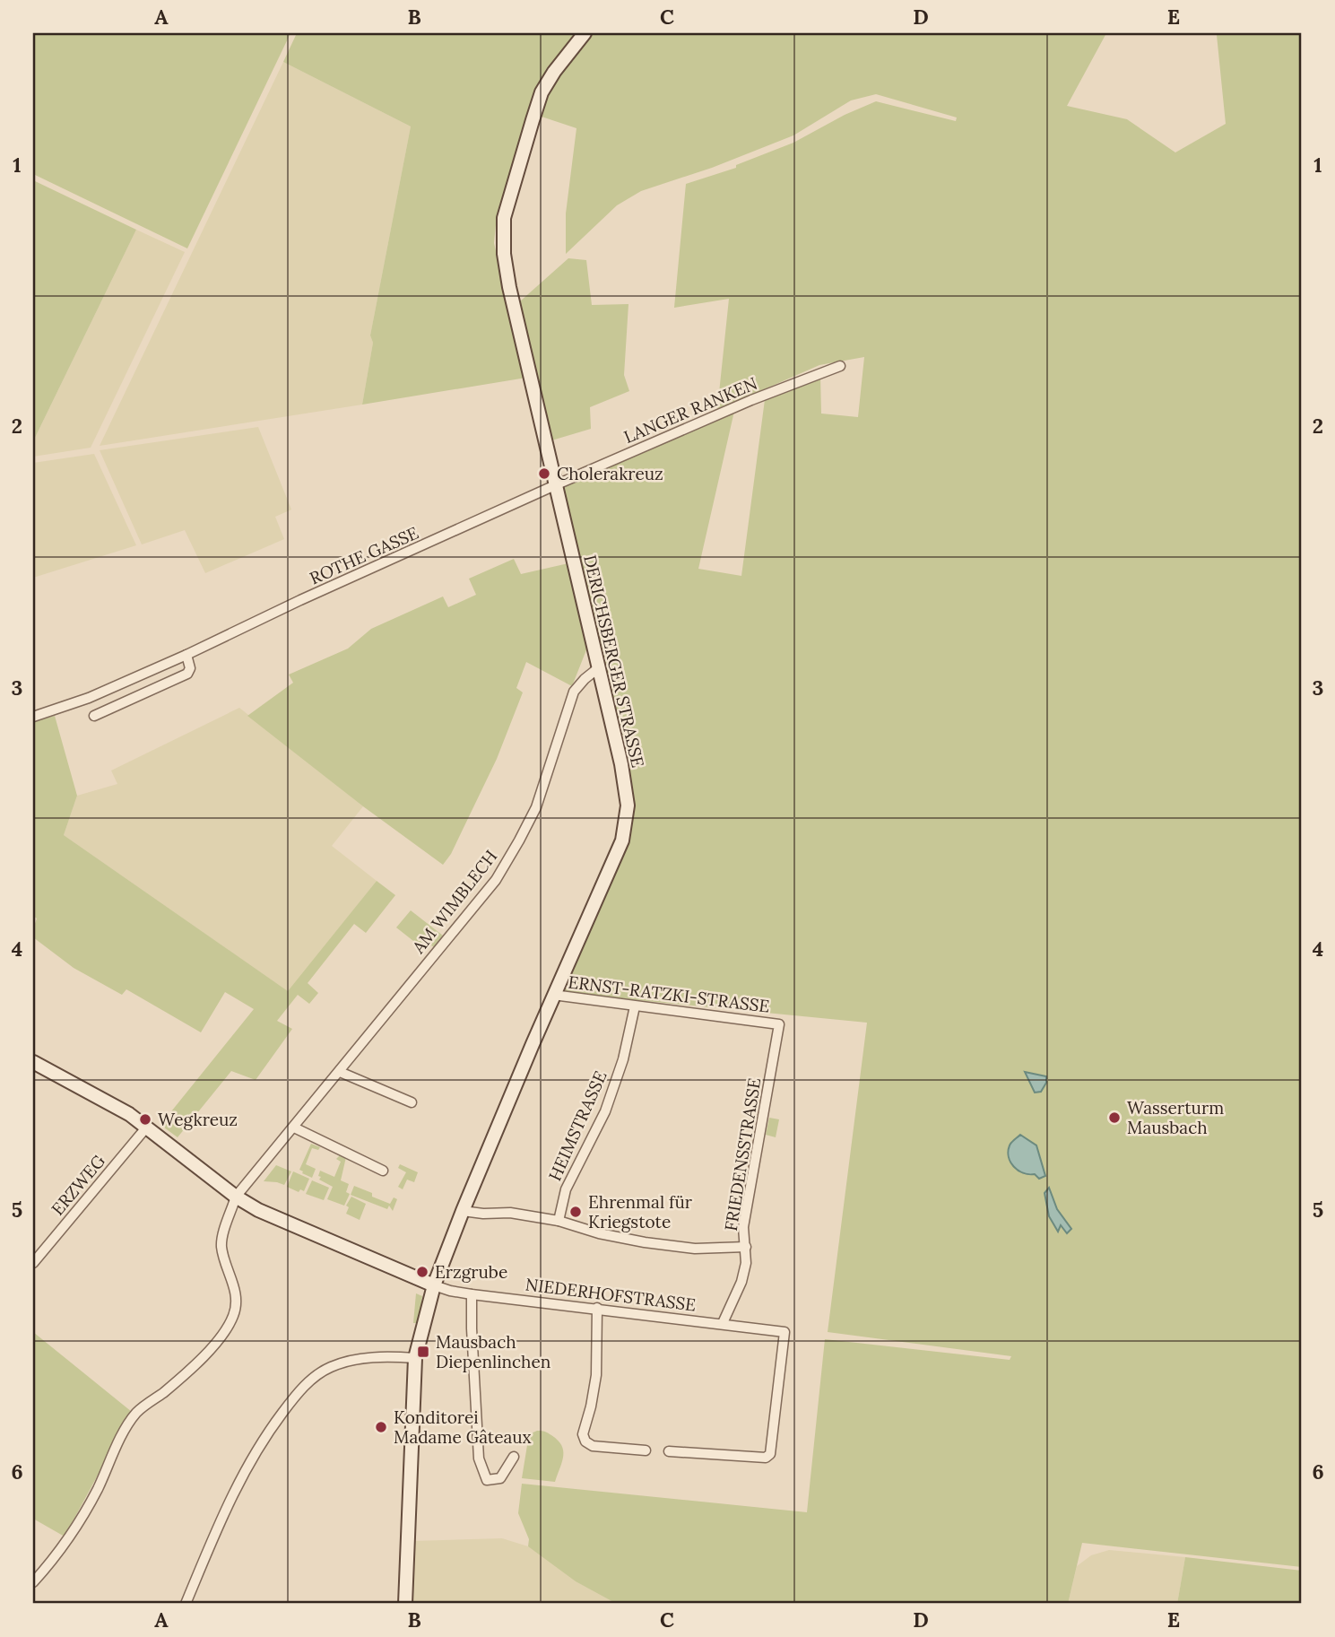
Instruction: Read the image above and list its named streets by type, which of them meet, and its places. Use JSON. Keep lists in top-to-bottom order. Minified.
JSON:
{"streets":{"street":["LANGER RANKEN","ROTHE GASSE","DERICHSBERGER STRASSE","AM WIMBLECH","ERNST-RATZKI-STRASSE","HEIMSTRASSE","FRIEDENSSTRASSE","ERZWEG","NIEDERHOFSTRASSE"]},"crossings":[["LANGER RANKEN","ROTHE GASSE"],["LANGER RANKEN","DERICHSBERGER STRASSE"],["ROTHE GASSE","DERICHSBERGER STRASSE"],["DERICHSBERGER STRASSE","AM WIMBLECH"],["DERICHSBERGER STRASSE","ERNST-RATZKI-STRASSE"],["DERICHSBERGER STRASSE","NIEDERHOFSTRASSE"],["ERNST-RATZKI-STRASSE","HEIMSTRASSE"],["ERNST-RATZKI-STRASSE","FRIEDENSSTRASSE"],["FRIEDENSSTRASSE","NIEDERHOFSTRASSE"]],"places":{"other":["Cholerakreuz","Wasserturm Mausbach","Wegkreuz","Ehrenmal für Kriegstote","Erzgrube","Konditorei Madame Gâteaux"],"transit":["Mausbach Diepenlinchen"]},"grid":{"columns":["A","B","C","D","E"],"rows":["1","2","3","4","5","6"]}}
